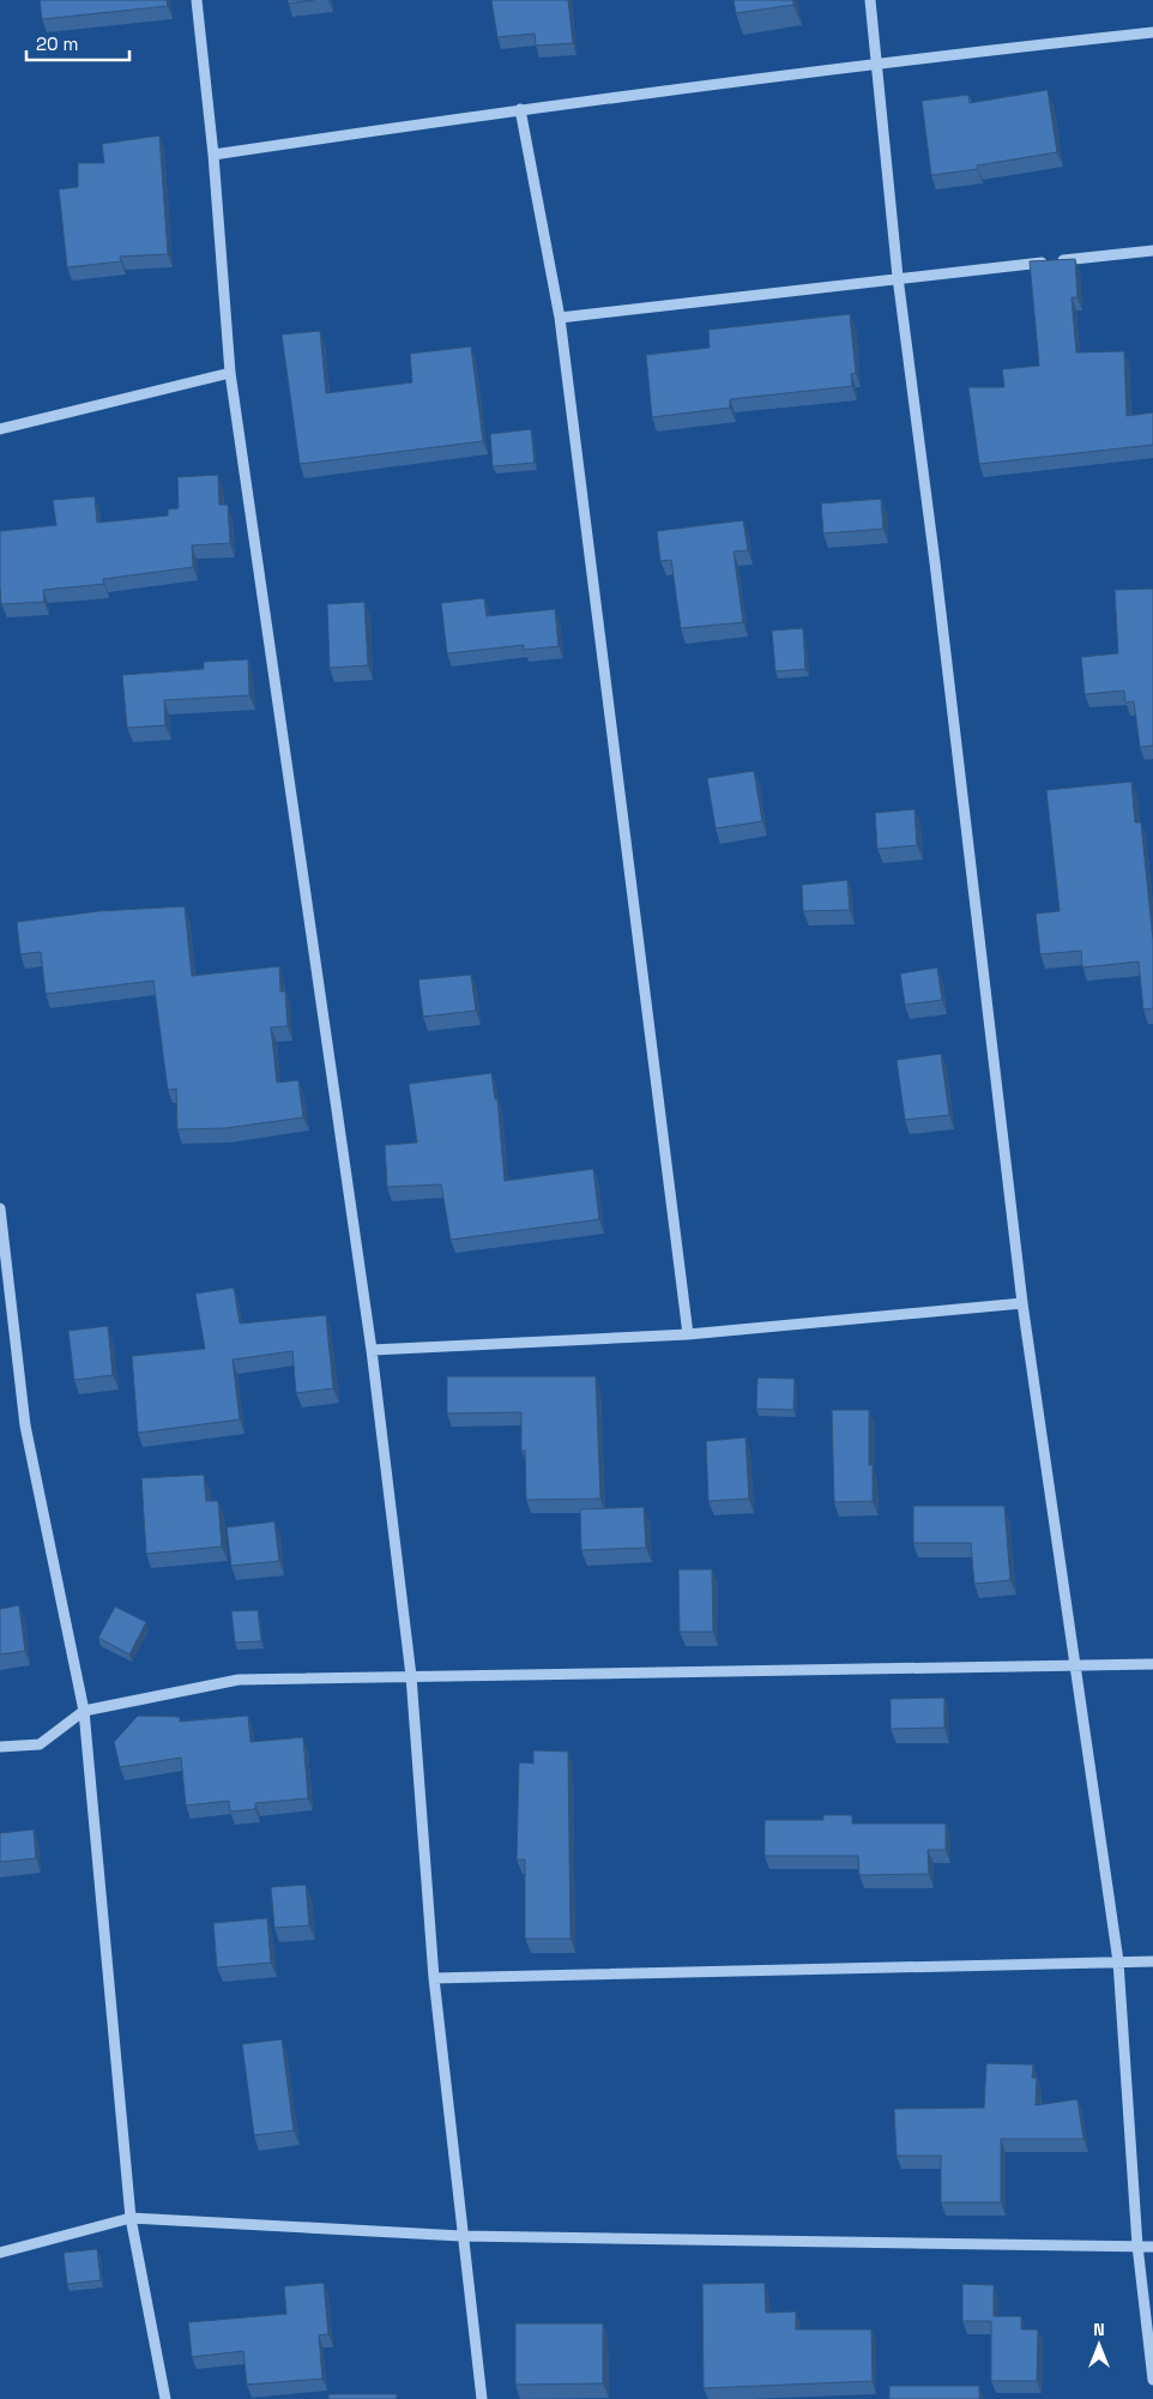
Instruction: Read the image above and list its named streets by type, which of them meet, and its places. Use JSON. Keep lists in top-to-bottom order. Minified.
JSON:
{"scale_bar":"20 m","north":"top"}
